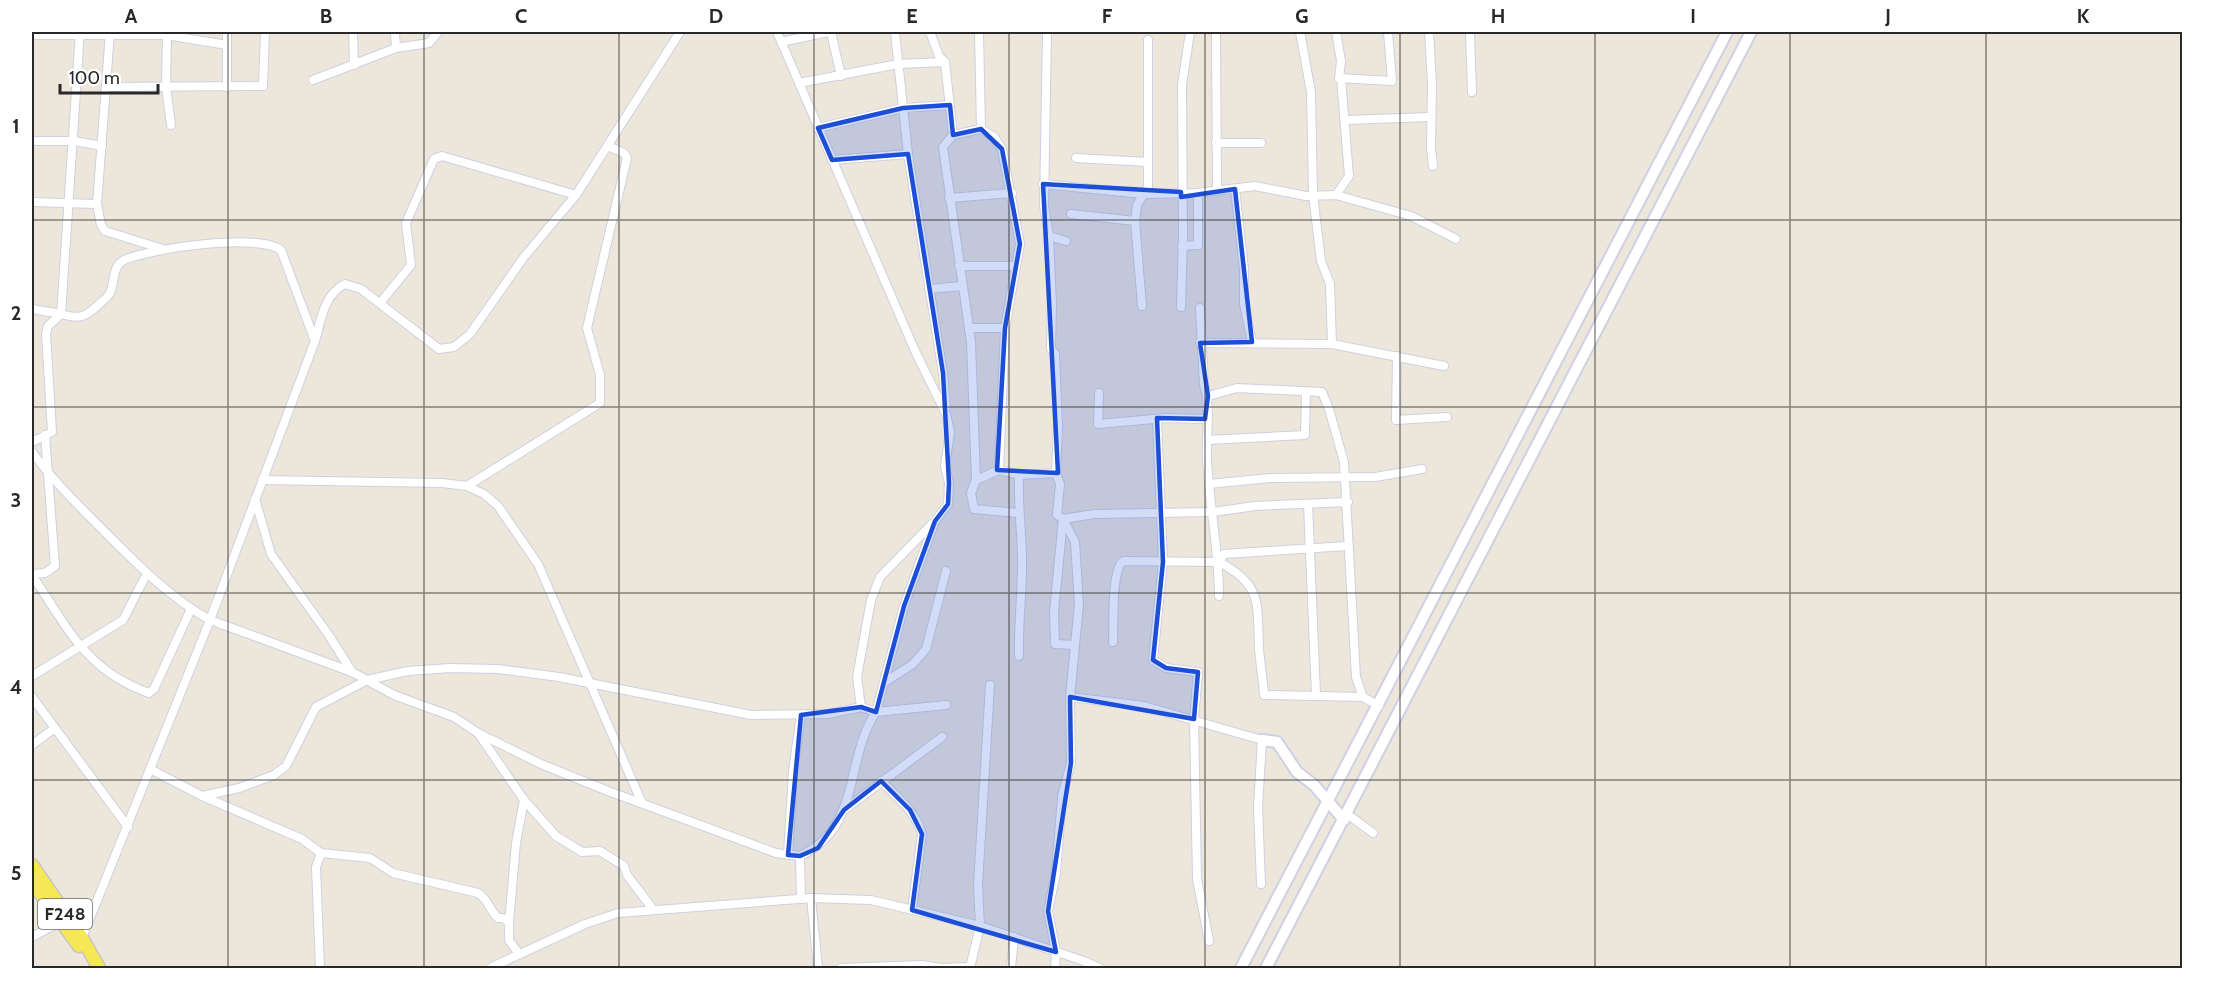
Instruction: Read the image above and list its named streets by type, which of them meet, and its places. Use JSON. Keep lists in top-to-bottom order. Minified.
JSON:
{"streets":{"main road":["F248"]},"scale_bar":"100 m","grid":{"columns":["A","B","C","D","E","F","G","H","I","J","K"],"rows":["1","2","3","4","5"]}}
